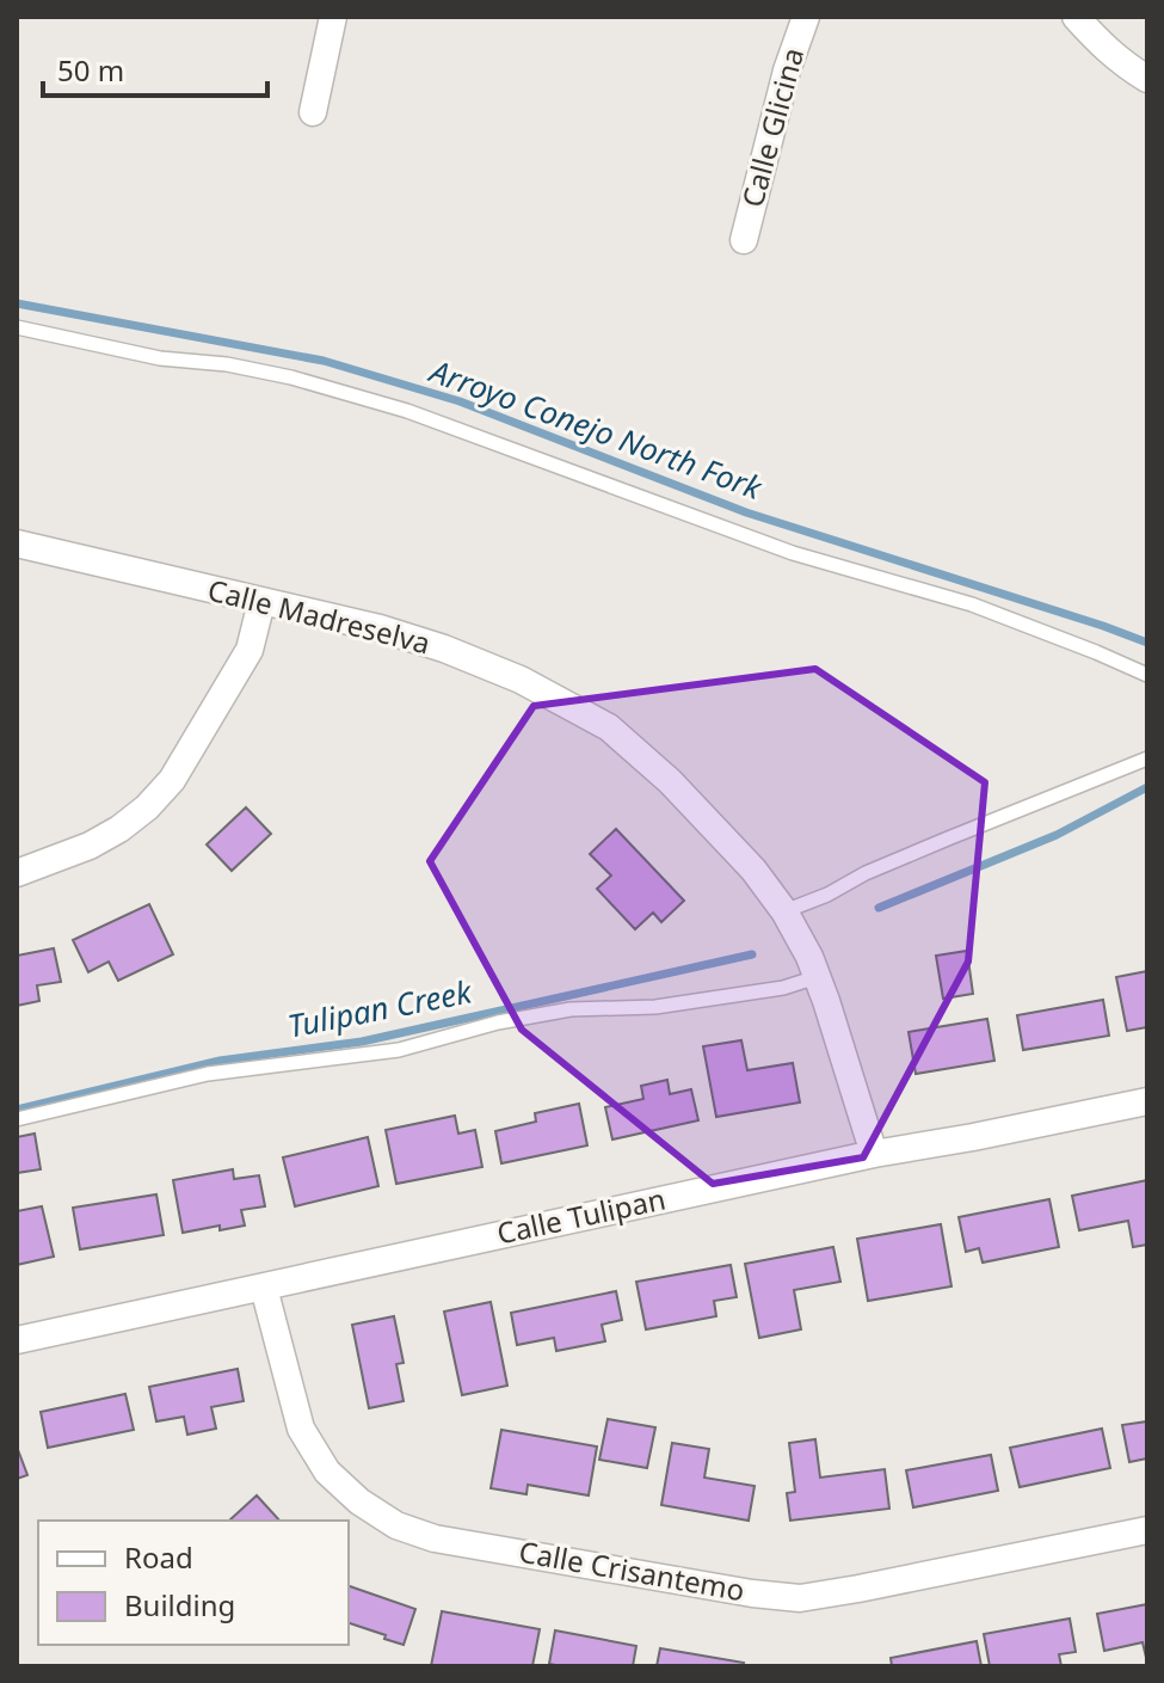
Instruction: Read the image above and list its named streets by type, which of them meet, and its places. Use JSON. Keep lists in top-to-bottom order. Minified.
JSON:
{"streets":{"street":["Calle Glicina","Calle Madreselva","Calle Tulipan","Calle Crisantemo"]},"crossings":[["Calle Madreselva","Calle Tulipan"],["Calle Tulipan","Calle Crisantemo"]],"water":["Arroyo Conejo North Fork","Tulipan Creek"],"legend":["Road","Building"],"scale_bar":"50 m"}
